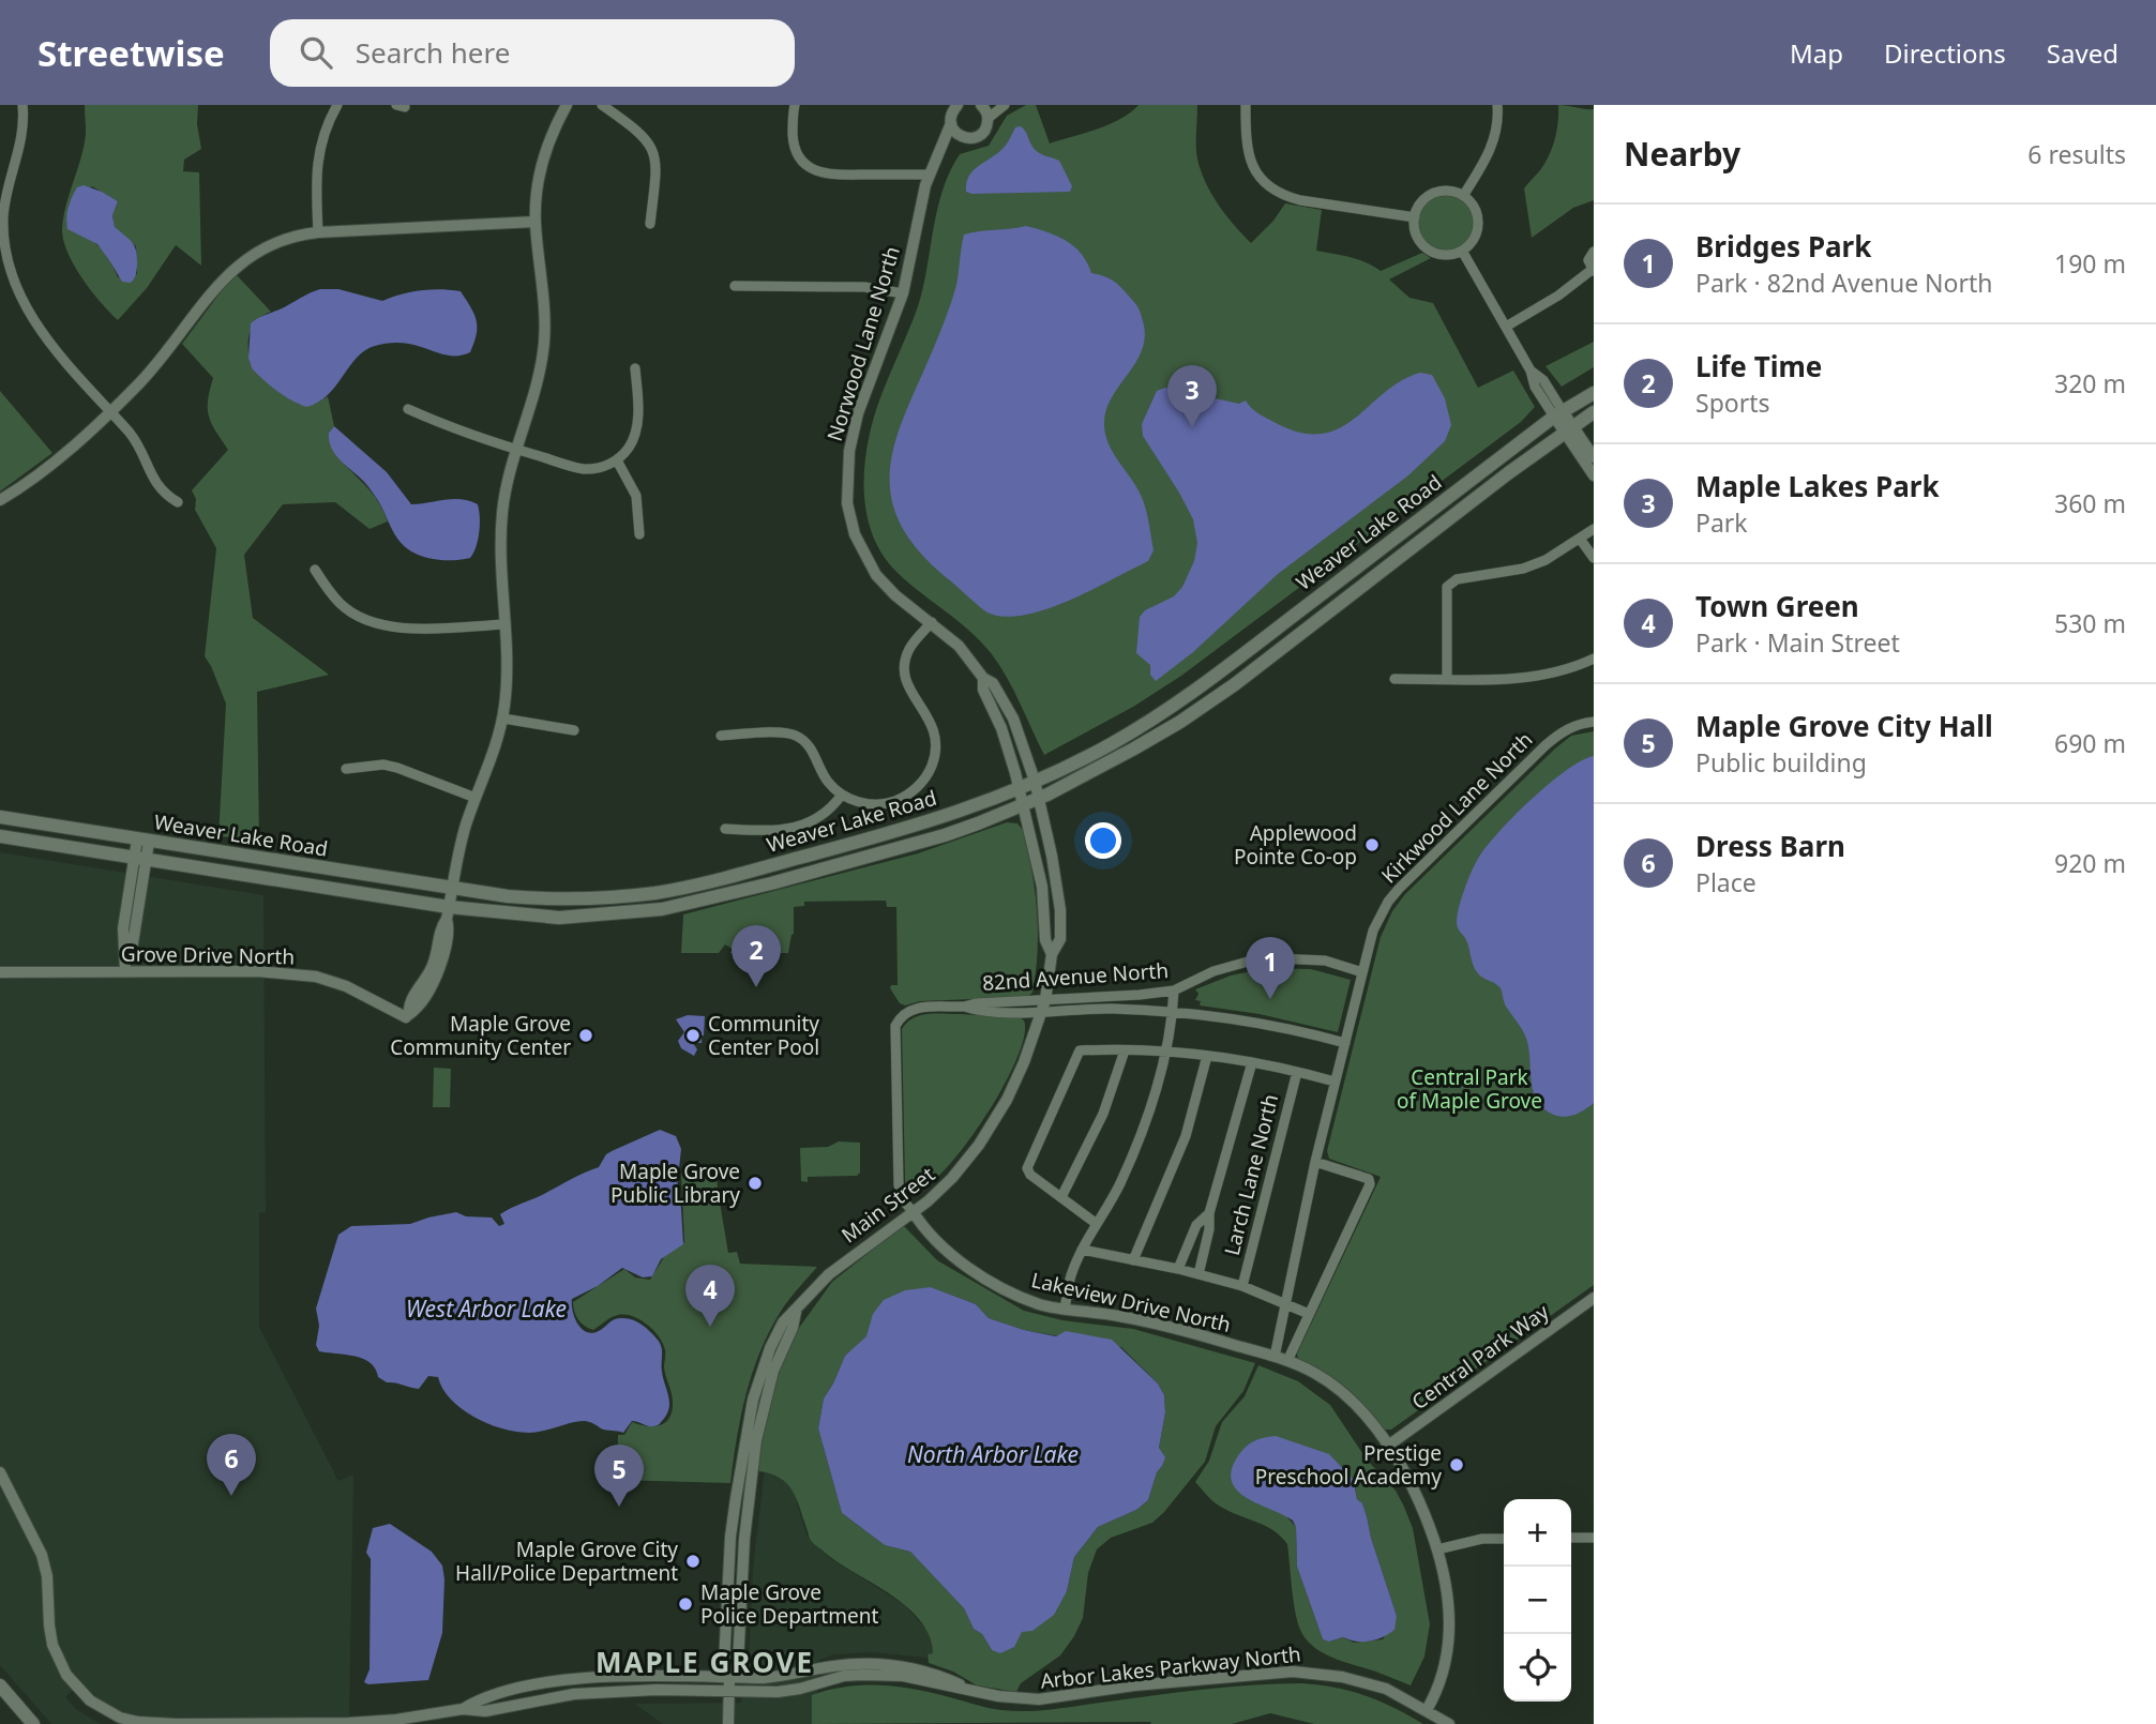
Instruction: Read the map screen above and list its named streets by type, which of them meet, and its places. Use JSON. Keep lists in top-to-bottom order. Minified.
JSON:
{"streets":{"main road":["Weaver Lake Road"],"street":["Norwood Lane North","Kirkwood Lane North","Grove Drive North","82nd Avenue North","Larch Lane North","Main Street","Lakeview Drive North","Central Park Way","Arbor Lakes Parkway North"]},"crossings":[["Norwood Lane North","Weaver Lake Road"],["Norwood Lane North","Main Street"],["Weaver Lake Road","Grove Drive North"],["Weaver Lake Road","Main Street"],["Kirkwood Lane North","82nd Avenue North"],["Kirkwood Lane North","Lakeview Drive North"],["82nd Avenue North","Main Street"],["82nd Avenue North","Lakeview Drive North"],["Main Street","Lakeview Drive North"],["Main Street","Arbor Lakes Parkway North"],["Lakeview Drive North","Central Park Way"],["Lakeview Drive North","Arbor Lakes Parkway North"]],"districts":["MAPLE GROVE"],"water":["West Arbor Lake","North Arbor Lake"],"parks":["Central Park of Maple Grove"],"places":["Applewood Pointe Co-op","Maple Grove Community Center","Community Center Pool","Maple Grove Public Library","Prestige Preschool Academy","Maple Grove City Hall/Police Department","Maple Grove Police Department"],"page":{"header":"Streetwise","search":"Search here","nav":["Map","Directions","Saved"],"heading":["Nearby","6 results"],"list":[{"mark":"1","name":"Bridges Park","note":"Park · 82nd Avenue North","value":"190 m"},{"mark":"2","name":"Life Time","note":"Sports","value":"320 m"},{"mark":"3","name":"Maple Lakes Park","note":"Park","value":"360 m"},{"mark":"4","name":"Town Green","note":"Park · Main Street","value":"530 m"},{"mark":"5","name":"Maple Grove City Hall","note":"Public building","value":"690 m"},{"mark":"6","name":"Dress Barn","note":"Place","value":"920 m"}],"pins":["3","2","1","4","6","5"],"map_buttons":["+","−"]}}
